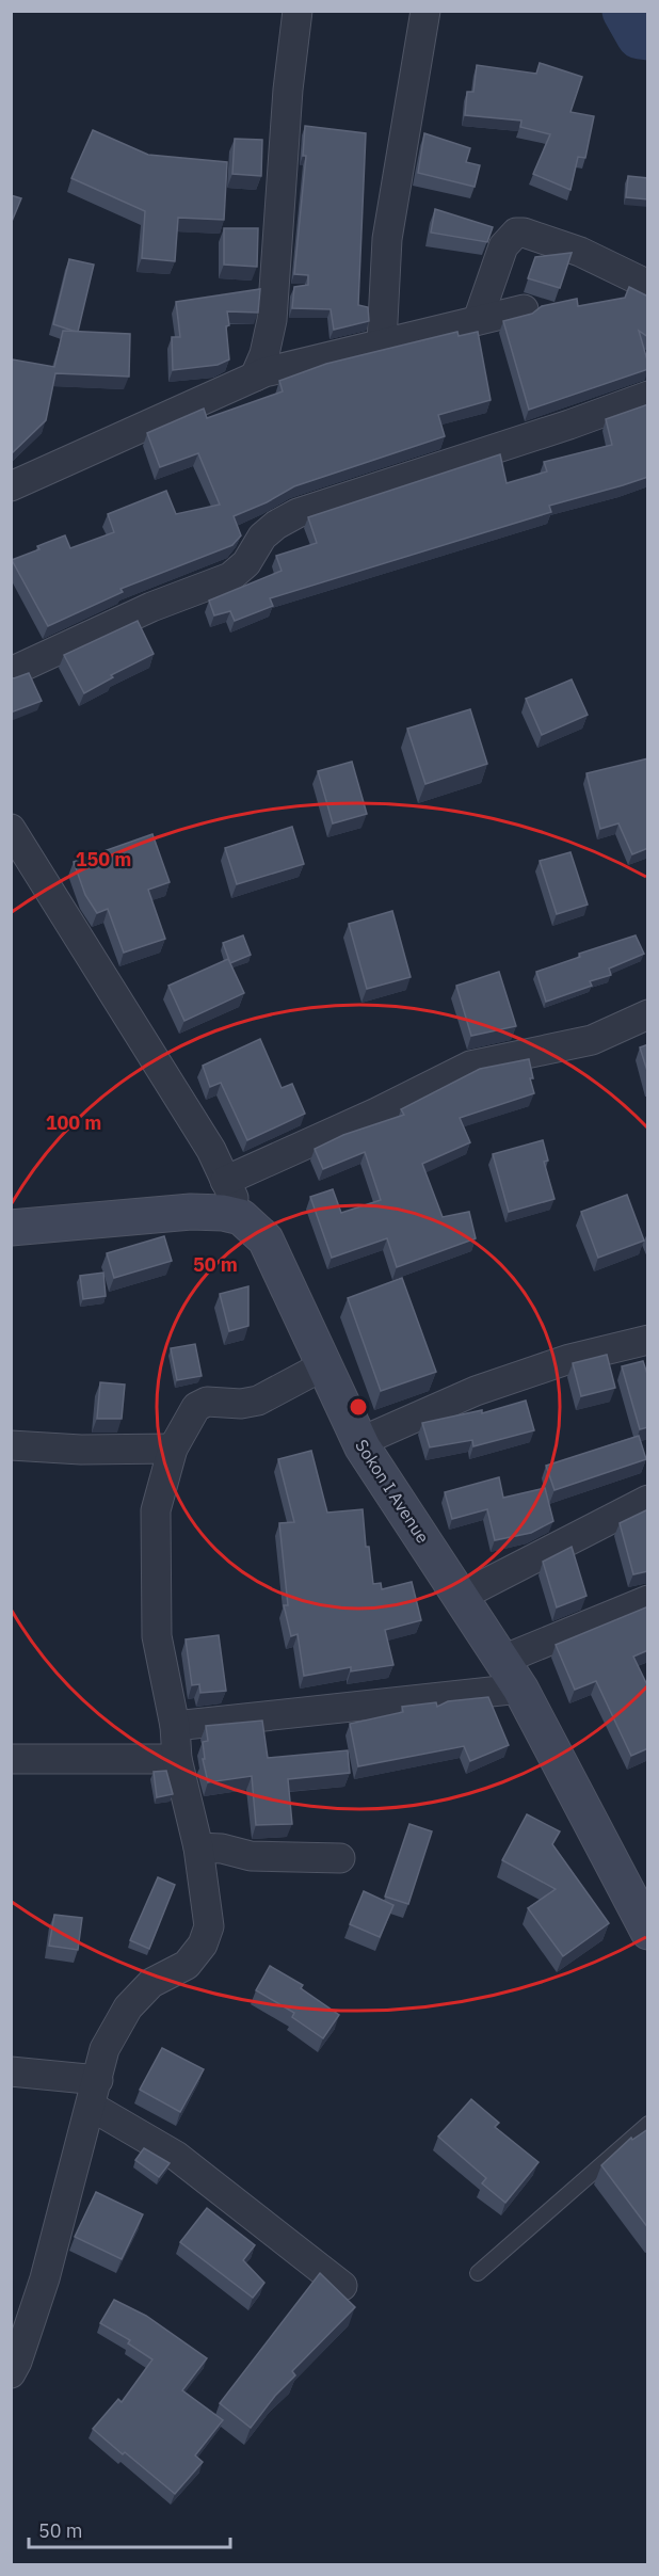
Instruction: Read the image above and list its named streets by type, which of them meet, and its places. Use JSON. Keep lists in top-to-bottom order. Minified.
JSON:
{"streets":{"street":["Sokon I Avenue"]},"scale_bar":"50 m","rings":["150 m","100 m","50 m"]}
